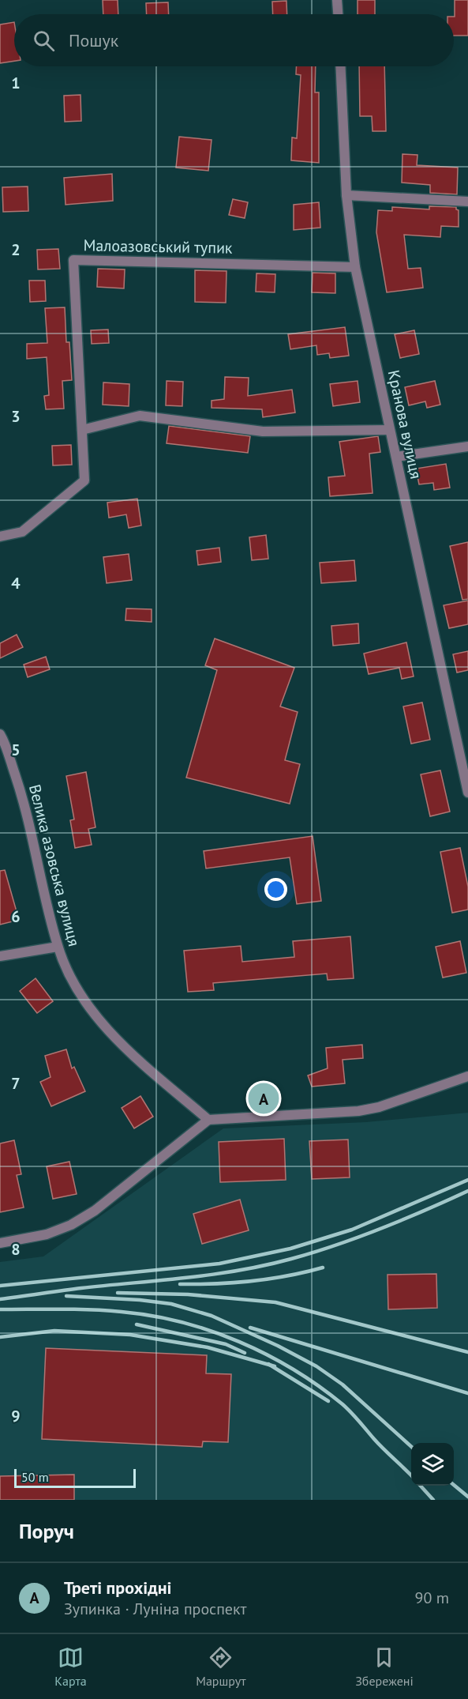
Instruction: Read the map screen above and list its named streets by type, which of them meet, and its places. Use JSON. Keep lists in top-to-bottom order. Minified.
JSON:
{"streets":{"street":["Малоазовський тупик","Кранова вулиця","Велика азовська вулиця"]},"crossings":[["Малоазовський тупик","Кранова вулиця"]],"scale_bar":"50 m","page":{"search":"Пошук","pins":"A","scale":"50 m","heading":"Поруч","list":[{"mark":"A","name":"Треті прохідні","note":"Зупинка · Луніна проспект","value":"90 m"}],"nav":["Карта","Маршрут","Збережені"]},"grid":{"rows":["1","2","3","4","5","6","7","8","9"]}}
